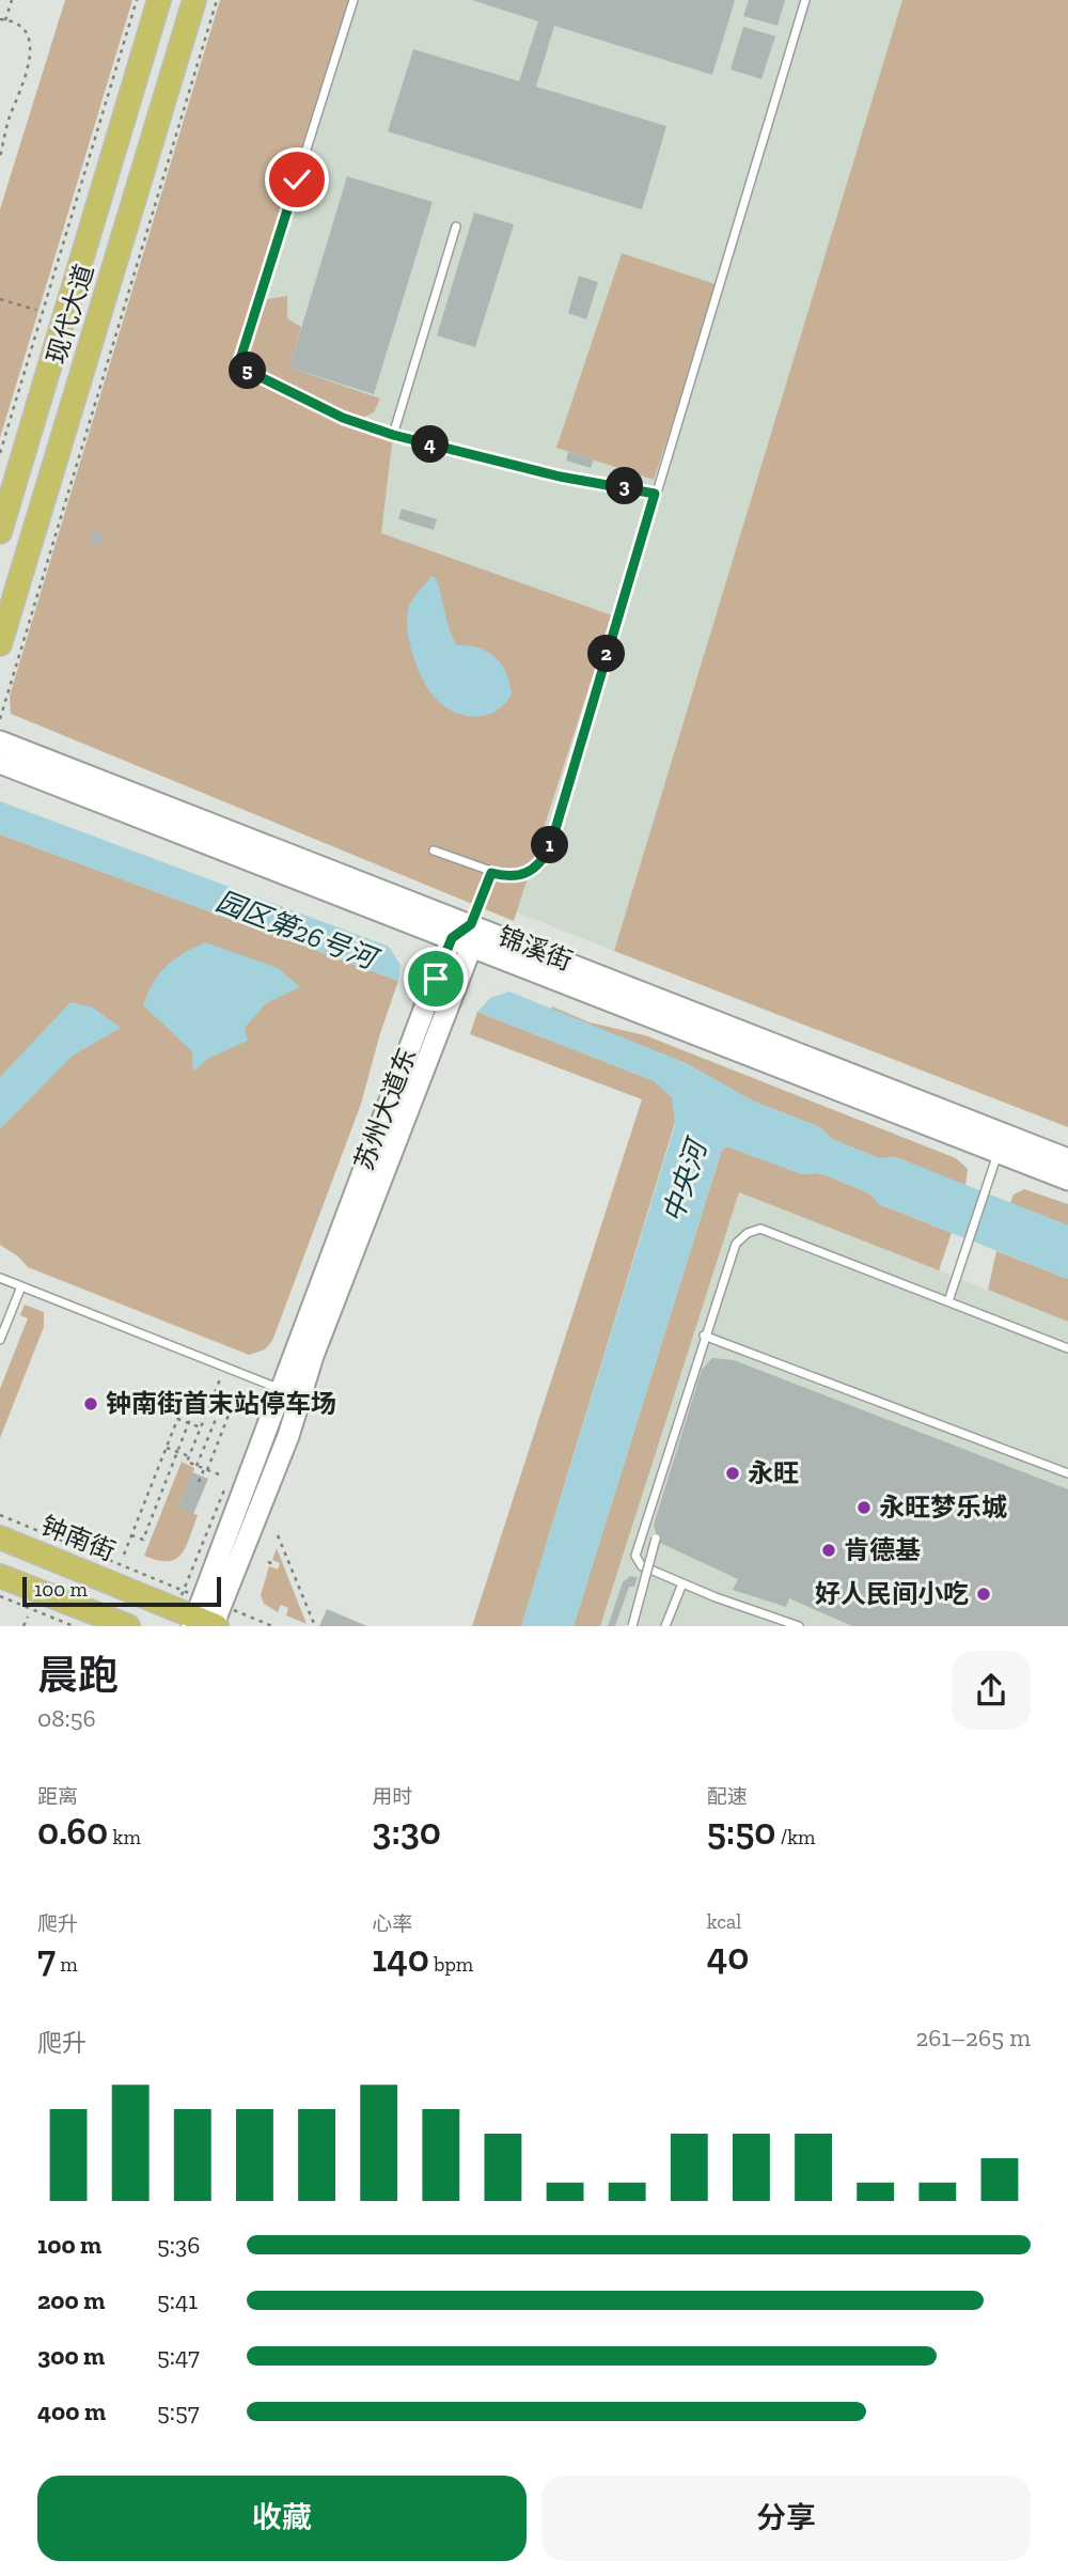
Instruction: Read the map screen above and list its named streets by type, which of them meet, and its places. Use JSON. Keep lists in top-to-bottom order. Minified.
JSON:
{"streets":{"main road":["现代大道","锦溪街","苏州大道东","钟南街"]},"crossings":[["锦溪街","苏州大道东"],["苏州大道东","钟南街"]],"water":["园区第26号河","中央河"],"places":["钟南街首末站停车场","永旺","永旺梦乐城","肯德基","好人民间小吃"],"scale_bar":"100 m","page":{"pins":["5","4","3","2","1"],"scale":"100 m","heading":["晨跑","08:56"],"stats":[["距离","0.60 km"],["用时","3:30"],["配速","5:50 /km"],["爬升","7 m"],["心率","140 bpm"],["kcal","40"]],"chart":["爬升","261–265 m"],"list":[{"name":"100 m","note":"5:36"},{"name":"200 m","note":"5:41"},{"name":"300 m","note":"5:47"},{"name":"400 m","note":"5:57"}],"buttons":["收藏","分享"]}}
